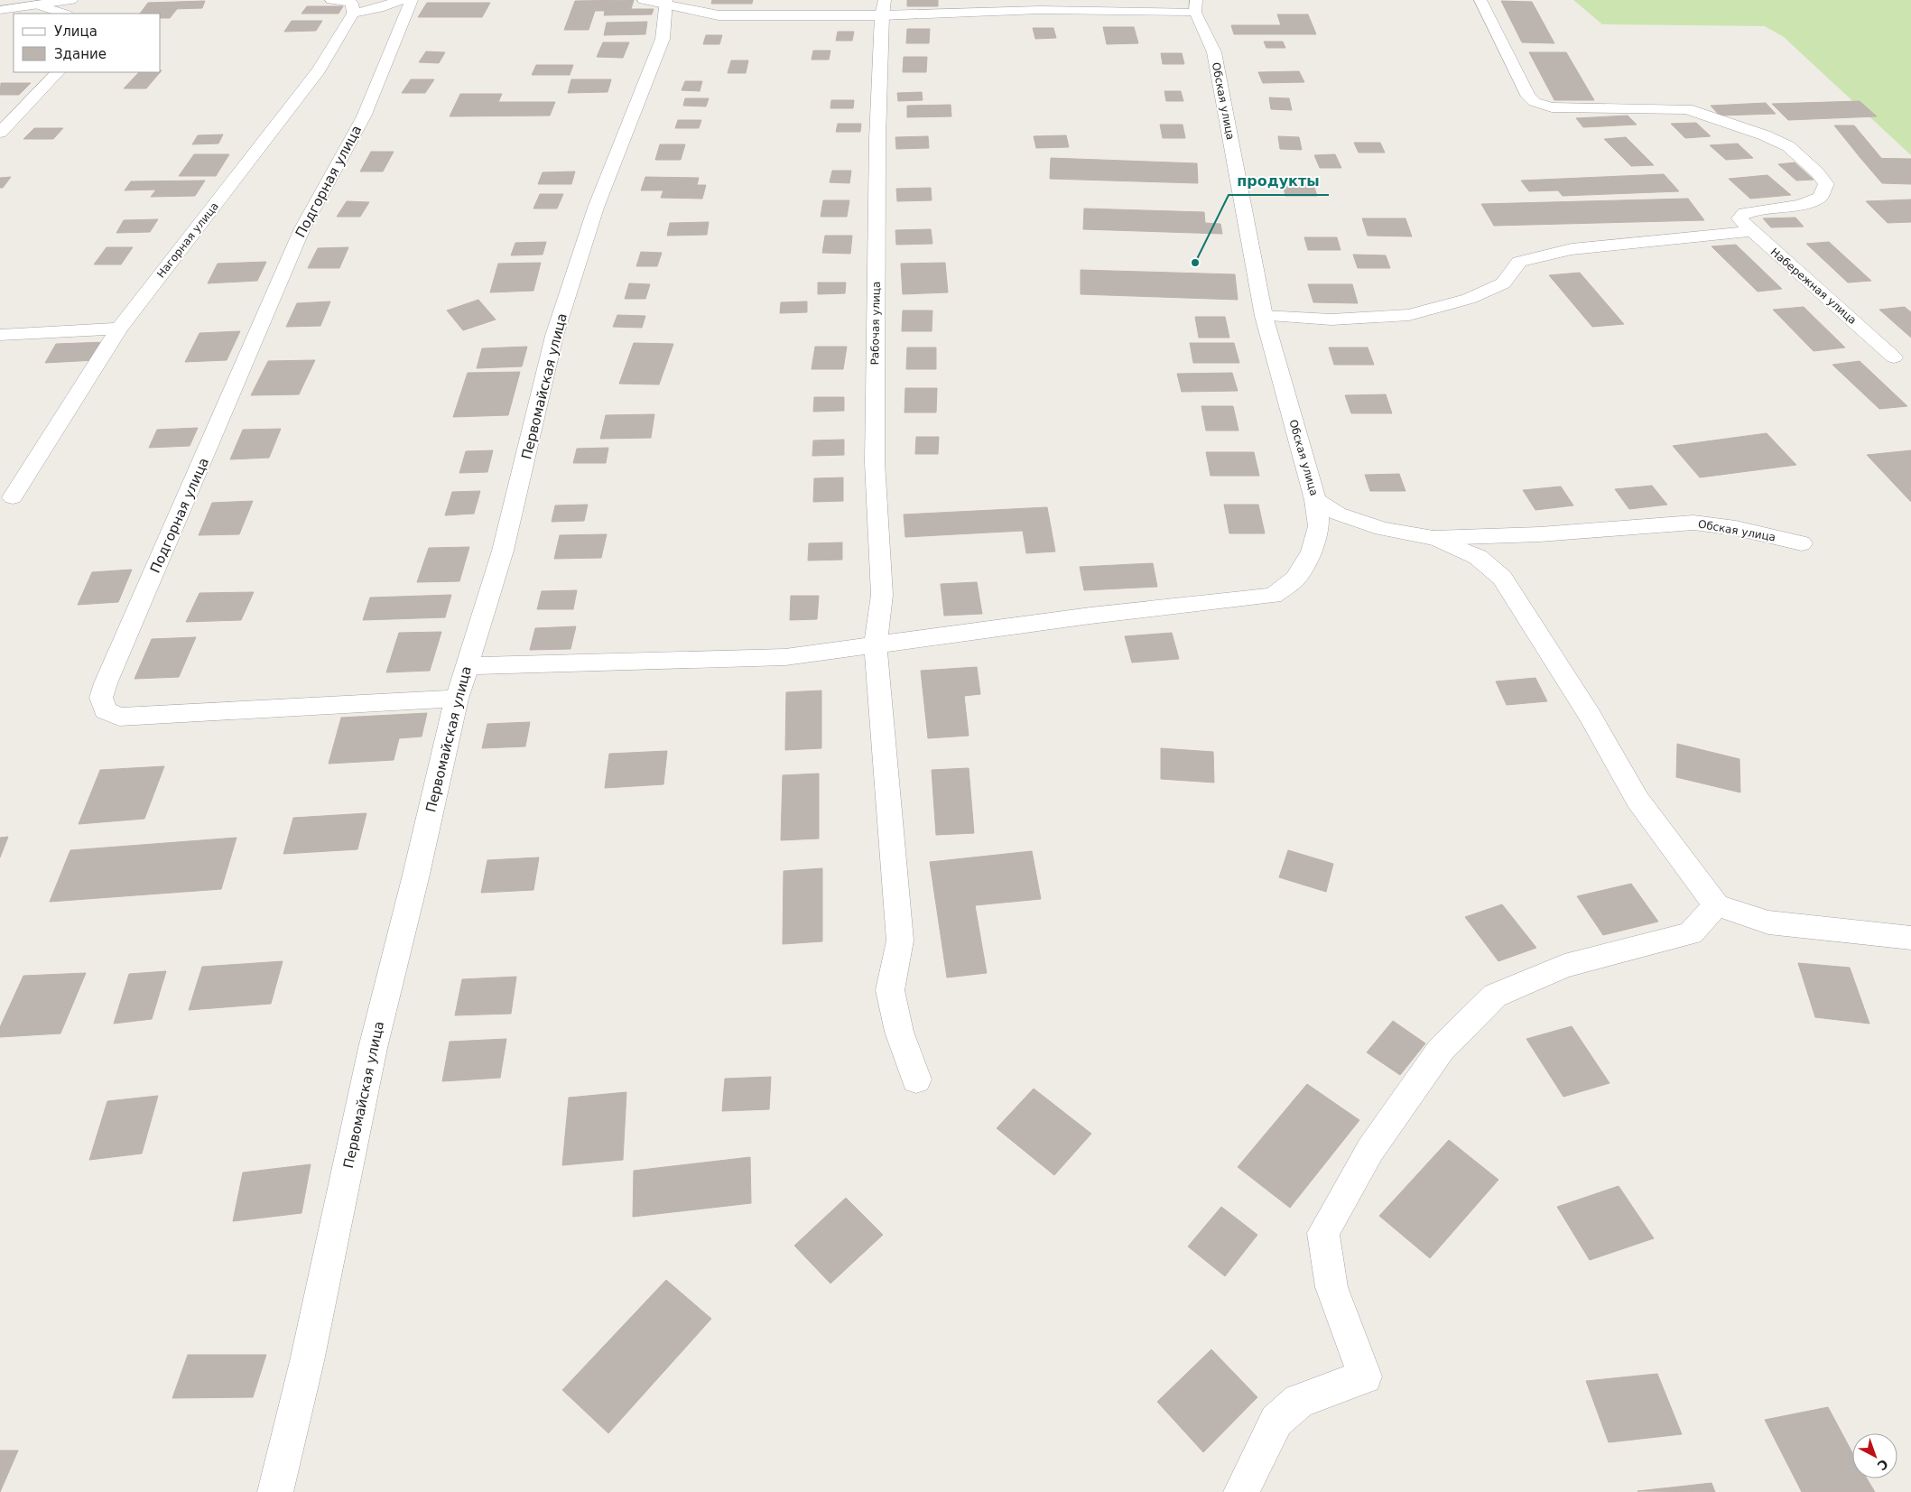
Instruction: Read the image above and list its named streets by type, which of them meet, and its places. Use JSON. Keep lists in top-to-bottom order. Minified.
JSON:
{"streets":{"street":["Обская улица","Подгорная улица","Нагорная улица","Набережная улица","Рабочая улица","Первомайская улица"]},"crossings":[["Подгорная улица","Первомайская улица"]],"places":["продукты"],"legend":["Улица","Здание"],"north":"bottom right"}
